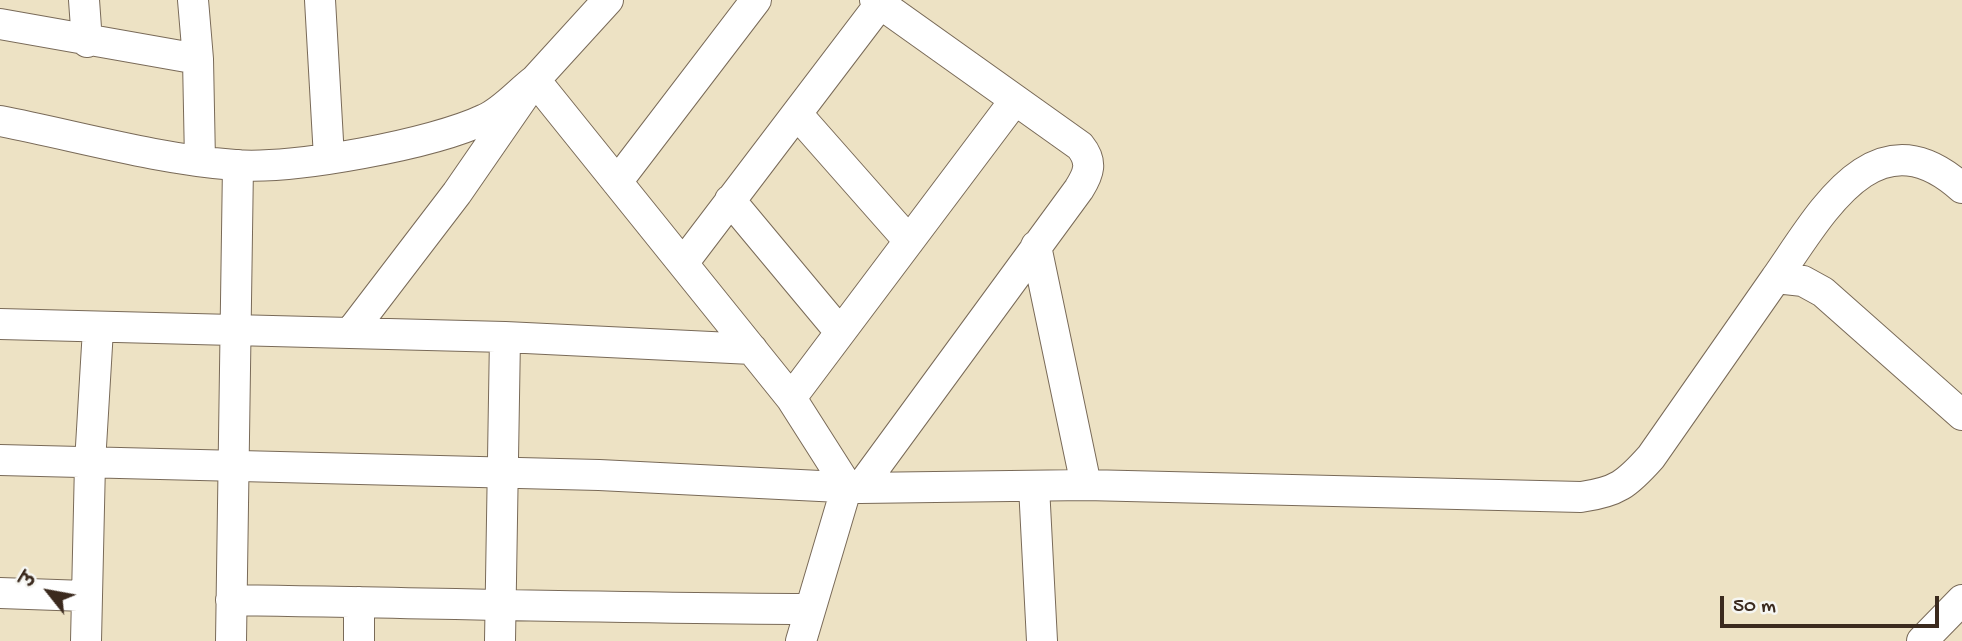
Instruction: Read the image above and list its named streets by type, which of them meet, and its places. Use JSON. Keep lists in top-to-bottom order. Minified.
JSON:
{"scale_bar":"50 m","north":"top left"}
